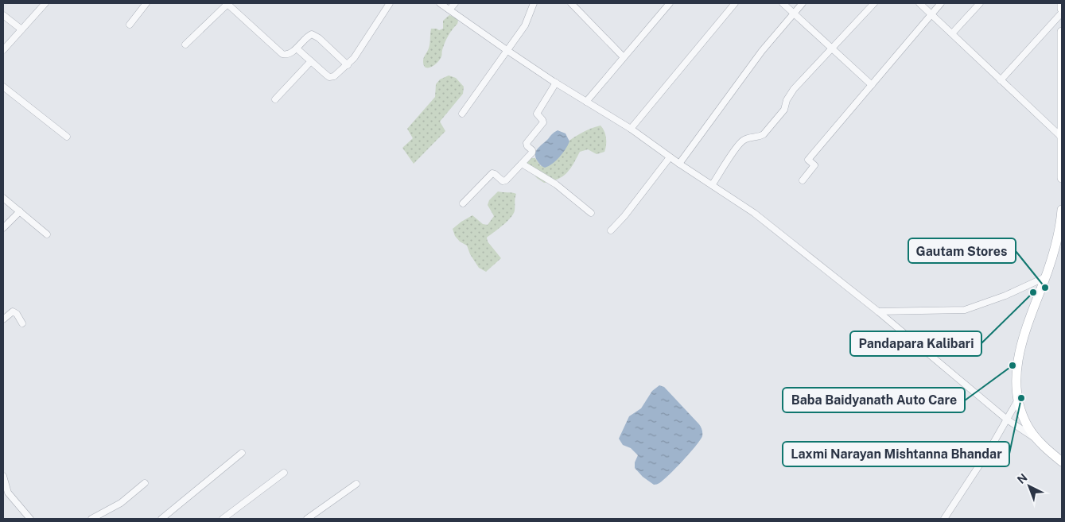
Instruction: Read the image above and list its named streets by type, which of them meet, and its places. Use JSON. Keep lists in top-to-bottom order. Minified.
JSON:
{"places":["Gautam Stores","Pandapara Kalibari","Baba Baidyanath Auto Care","Laxmi Narayan Mishtanna Bhandar"],"north":"top left"}
